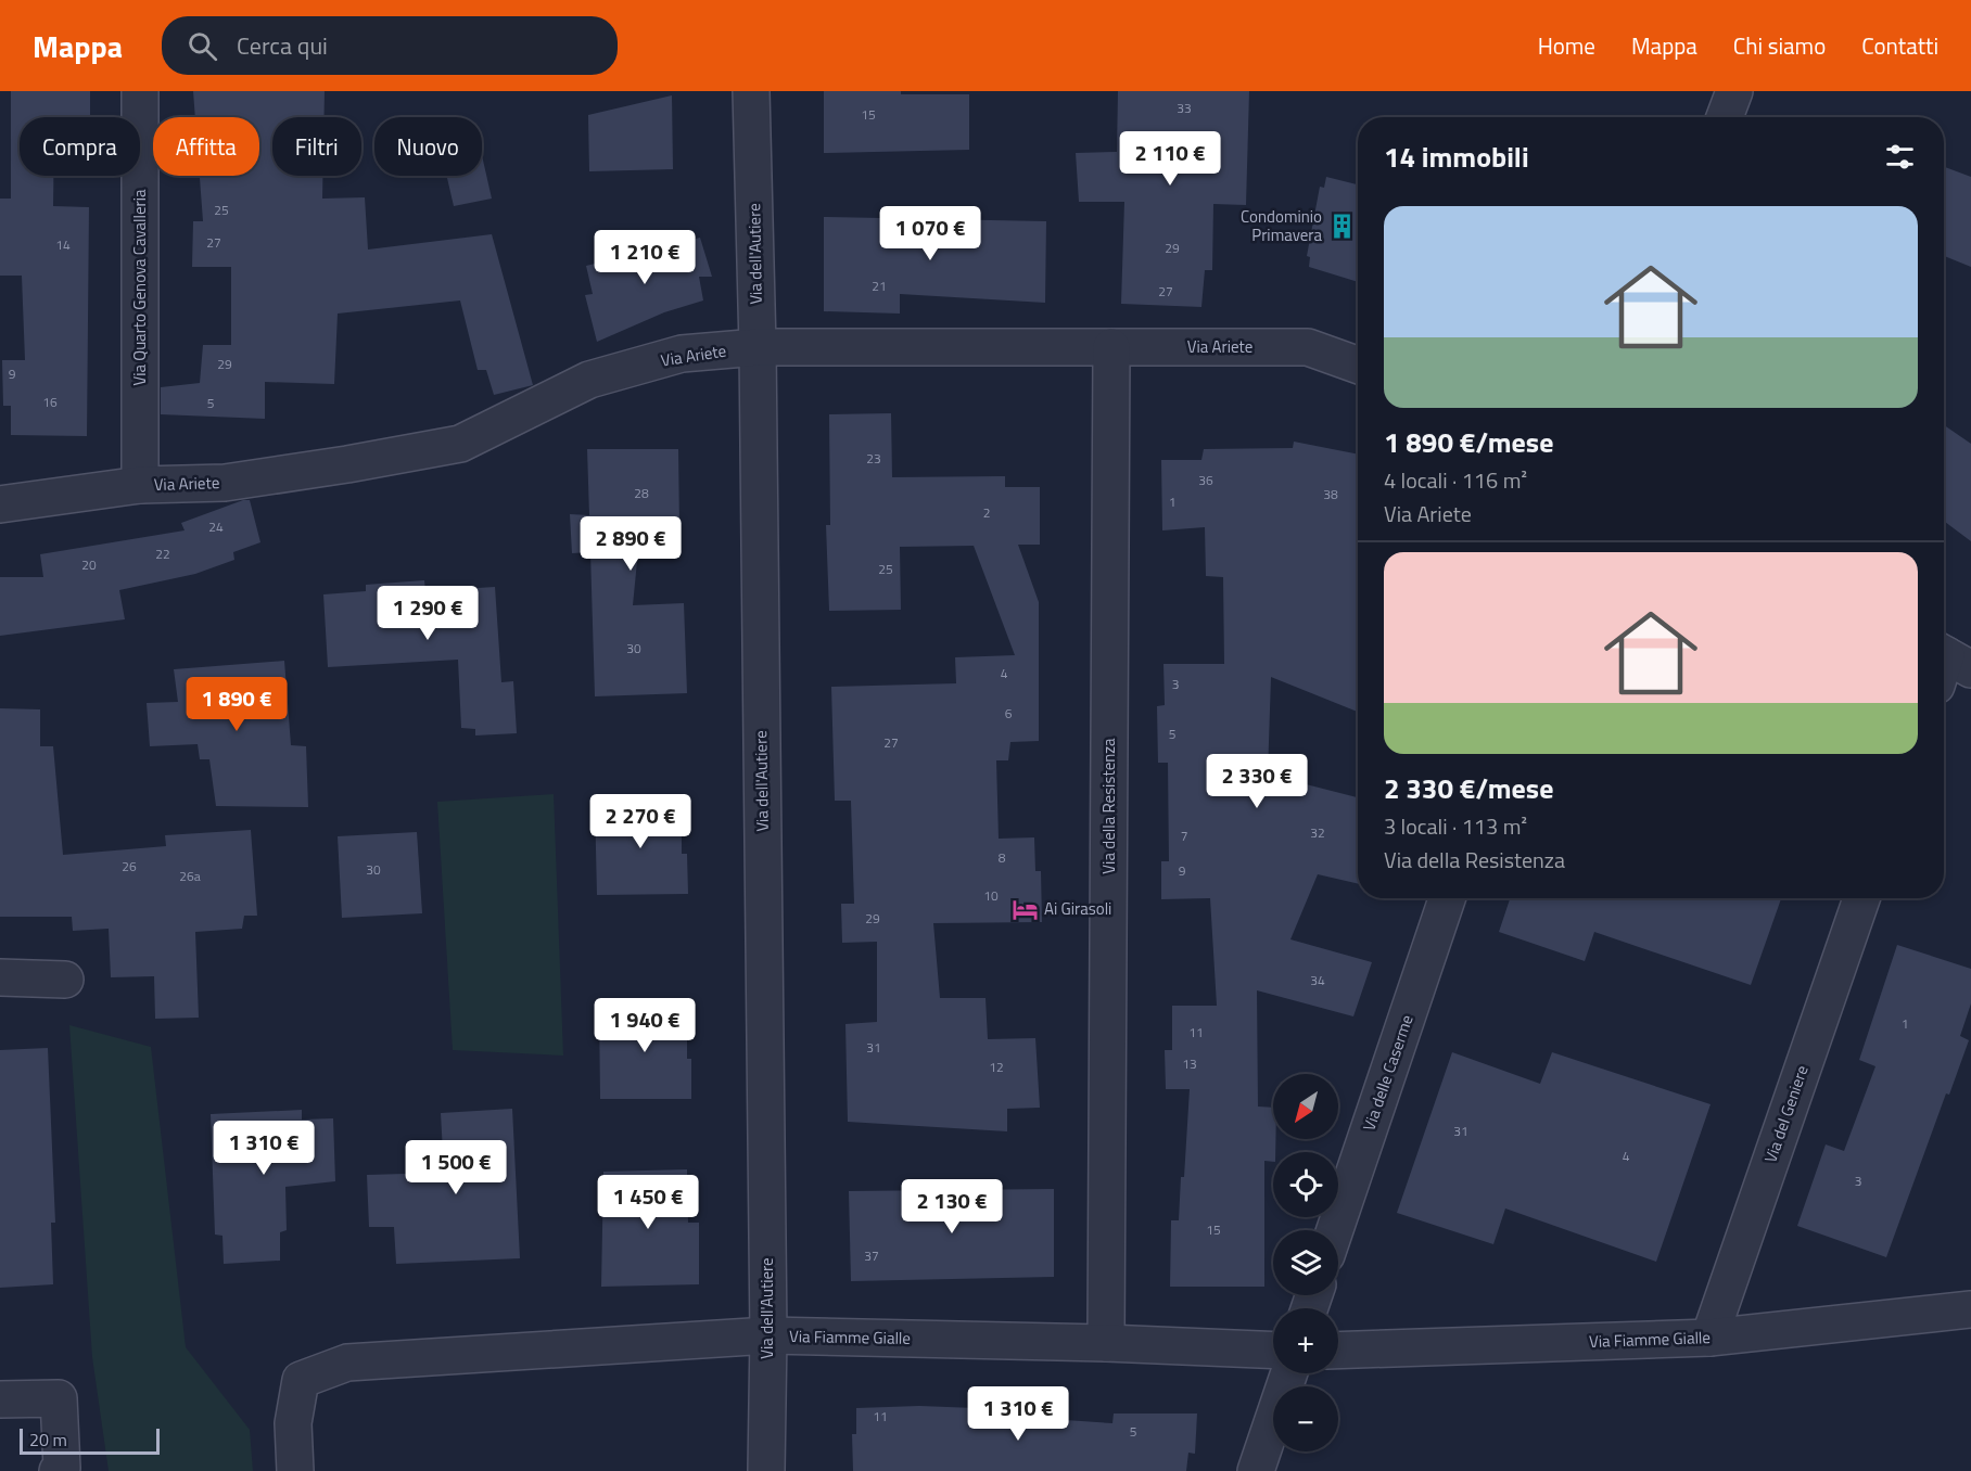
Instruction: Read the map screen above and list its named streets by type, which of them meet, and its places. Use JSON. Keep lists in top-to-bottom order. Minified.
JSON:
{"streets":{"street":["Via dell'Autiere","Via Quarto Genova Cavalleria","Via Ariete","Via della Resistenza","Via delle Caserme","Via del Geniere","Via Fiamme Gialle"]},"crossings":[["Via dell'Autiere","Via Ariete"],["Via dell'Autiere","Via Fiamme Gialle"],["Via Quarto Genova Cavalleria","Via Ariete"],["Via Ariete","Via della Resistenza"],["Via della Resistenza","Via Fiamme Gialle"],["Via del Geniere","Via Fiamme Gialle"]],"places":{"building":["Condominio Primavera"],"hotel":["Ai Girasoli"]},"house_numbers":["33","15","25","27","14","29","21","27","29","9","16","5","23","36","28","38","1","2","24","22","20","25","30","4","3","6","5","27","32","7","8","26","30","9","26a","10","29","34","1","11","31","13","12","31","4","3","15","37","11","5"],"scale_bar":"20 m","north":"bottom left","page":{"header":"Mappa","search":"Cerca qui","nav":["Home","Mappa","Chi siamo","Contatti"],"chip":["Compra","Affitta","Filtri","Nuovo"],"heading":"14 immobili","price":["2 110 €","1 070 €","1 210 €","2 890 €","1 290 €","1 890 €","2 330 €","2 270 €","1 940 €","1 310 €","1 500 €","1 450 €","2 130 €","1 310 €"],"list":[{"name":"1 890 €/mese","note":"4 locali · 116 m² · Via Ariete"},{"name":"2 330 €/mese","note":"3 locali · 113 m² · Via della Resistenza"}],"map_buttons":["+","−"],"scale":"20 m"}}
